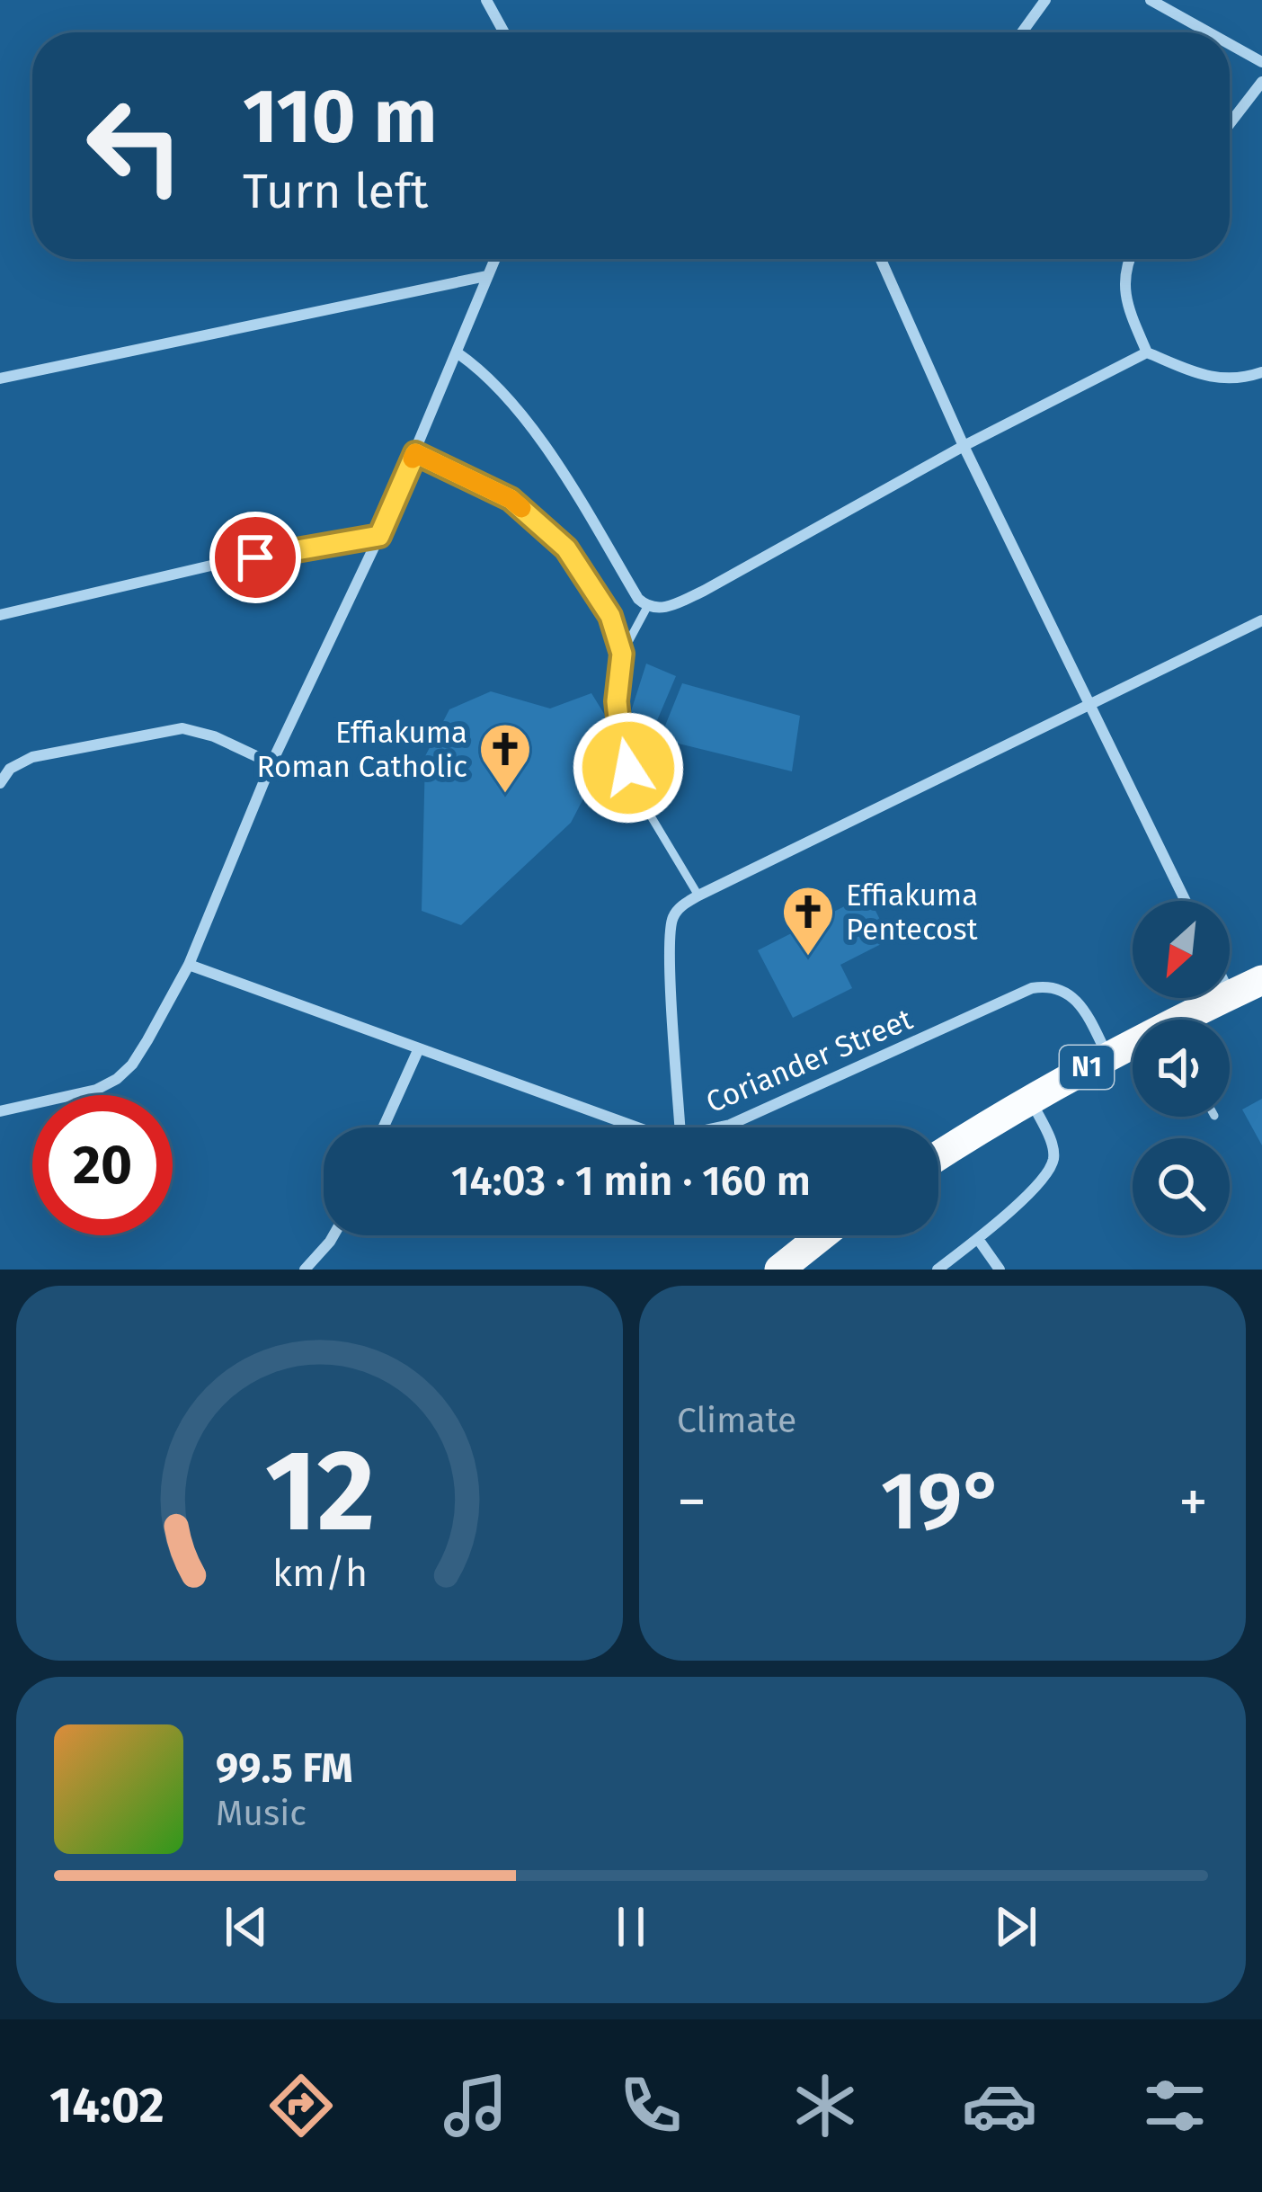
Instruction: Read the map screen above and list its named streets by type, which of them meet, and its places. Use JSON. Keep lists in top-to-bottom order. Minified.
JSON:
{"streets":{"highway":["N1"],"street":["Coriander Street"]},"crossings":[["Coriander Street","N1"]],"places":{"church":["Effiakuma Roman Catholic","Effiakuma Pentecost"]},"north":"bottom left","page":{"turn":["110 m","Turn left"],"limit":"20","trip":"14:03 · 1 min · 160 m","tile":"Climate","heat":["−","19°","+"],"song":["99.5 FM","Music"],"tabs":"14:02","gauge":["12","km/h"]}}
